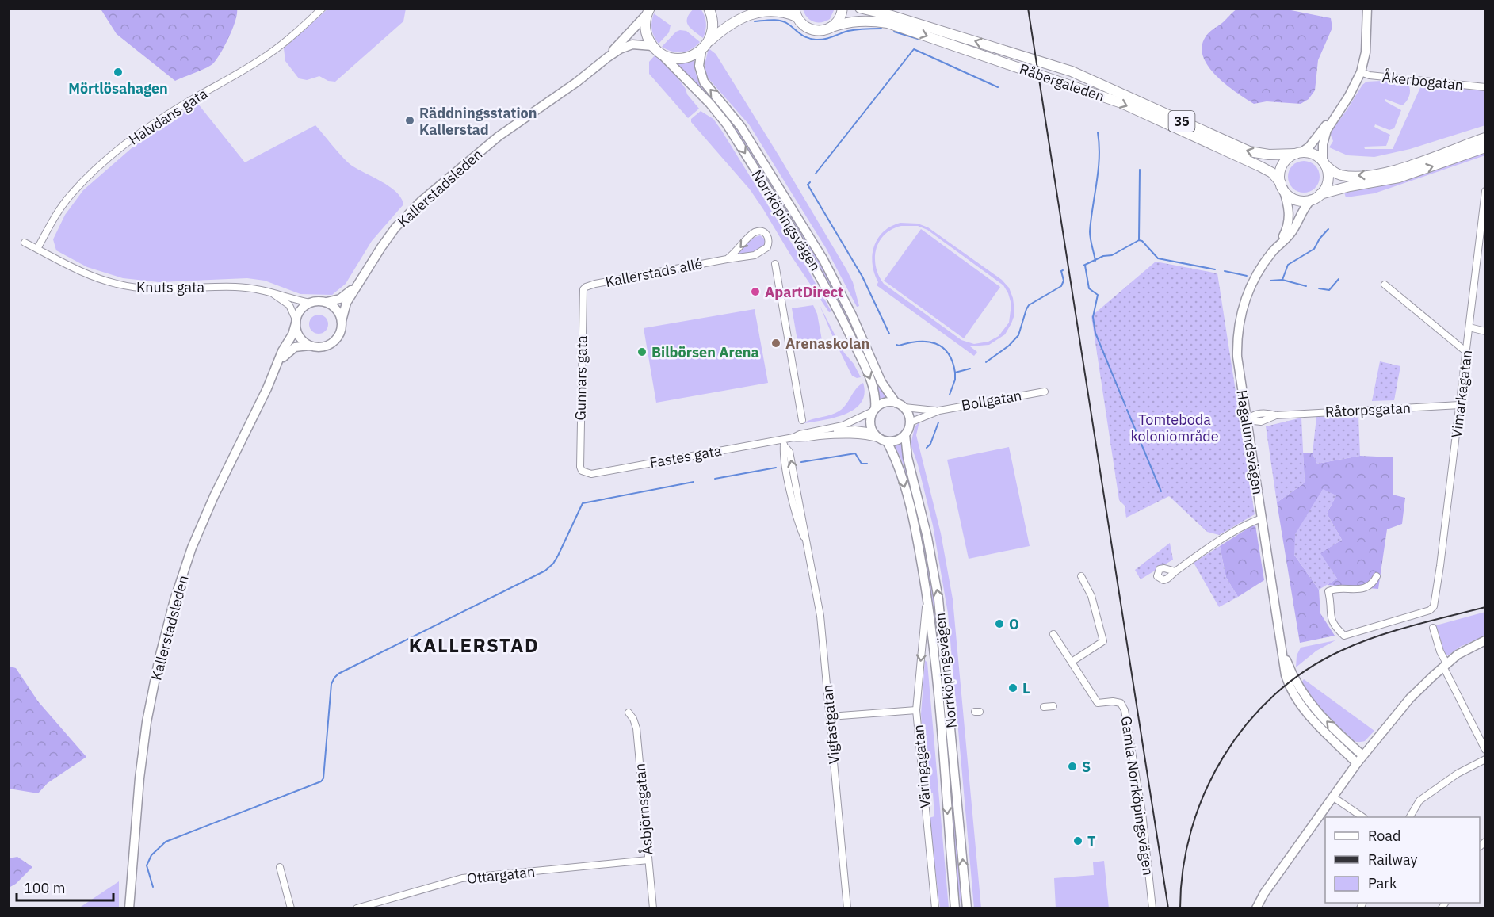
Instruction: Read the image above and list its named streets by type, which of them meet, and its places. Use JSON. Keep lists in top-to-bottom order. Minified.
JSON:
{"streets":{"main road":["Råbergaleden","35","Kallerstadsleden","Norrköpingsvägen","Hagalundsvägen"],"street":["Åkerbogatan","Halvdans gata","Kallerstads allé","Knuts gata","Gunnars gata","Vimarkagatan","Bollgatan","Råtorpsgatan","Fastes gata","Vigfastgatan","Väringagatan","Gamla Norrköpingsvägen","Åsbjörnsgatan","Ottargatan"]},"crossings":[["Råbergaleden","35"],["Råbergaleden","Hagalundsvägen"],["Halvdans gata","Knuts gata"],["35","Kallerstadsleden"],["35","Norrköpingsvägen"],["35","Hagalundsvägen"],["Kallerstadsleden","Knuts gata"],["Norrköpingsvägen","Bollgatan"],["Norrköpingsvägen","Fastes gata"],["Kallerstads allé","Gunnars gata"],["Gunnars gata","Fastes gata"],["Vimarkagatan","Råtorpsgatan"],["Bollgatan","Fastes gata"],["Råtorpsgatan","Hagalundsvägen"],["Fastes gata","Vigfastgatan"],["Vigfastgatan","Väringagatan"],["Åsbjörnsgatan","Ottargatan"]],"districts":["KALLERSTAD"],"parks":["Tomteboda koloniområde"],"places":["Mörtlösahagen","Räddningsstation Kallerstad","ApartDirect","Arenaskolan","Bilbörsen Arena","O","L","S","T"],"legend":["Road","Railway","Park"],"scale_bar":"100 m"}
